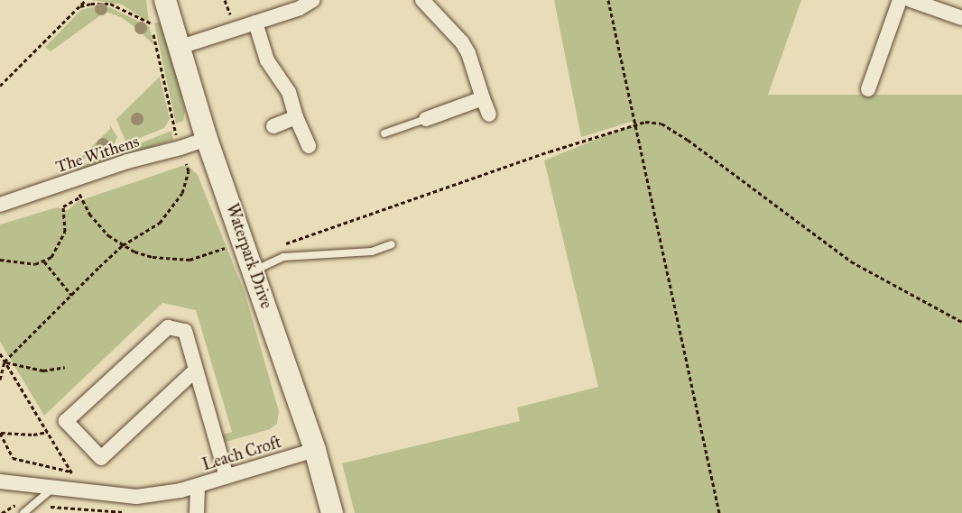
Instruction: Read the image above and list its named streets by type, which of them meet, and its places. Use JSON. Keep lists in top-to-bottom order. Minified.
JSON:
{"streets":{"street":["The Withens","Waterpark Drive","Leach Croft"]},"crossings":[["The Withens","Waterpark Drive"],["Waterpark Drive","Leach Croft"]]}
